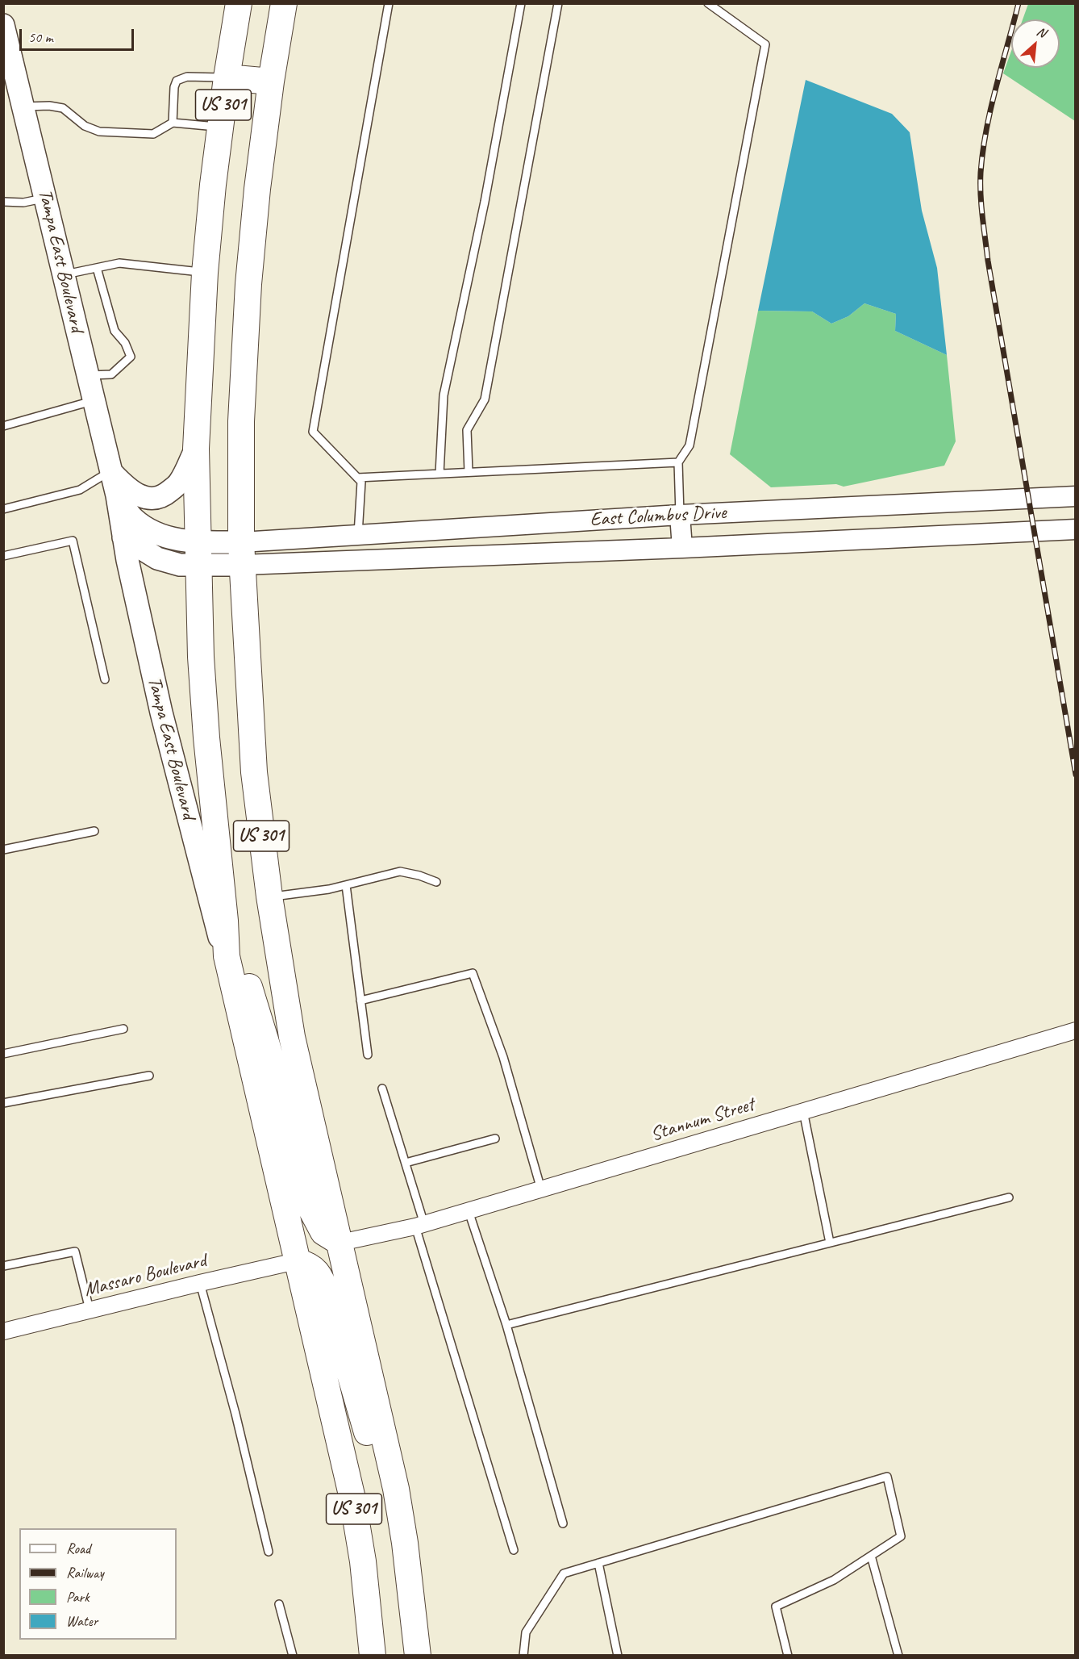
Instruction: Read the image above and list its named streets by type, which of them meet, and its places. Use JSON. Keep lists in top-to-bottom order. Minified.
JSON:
{"streets":{"main road":["US 301","Tampa East Boulevard"],"street":["East Columbus Drive","Stannum Street","Massaro Boulevard"]},"crossings":[["US 301","Tampa East Boulevard"],["US 301","East Columbus Drive"],["US 301","Stannum Street"],["US 301","Massaro Boulevard"]],"legend":["Road","Railway","Park","Water"],"scale_bar":"50 m","north":"top right"}
